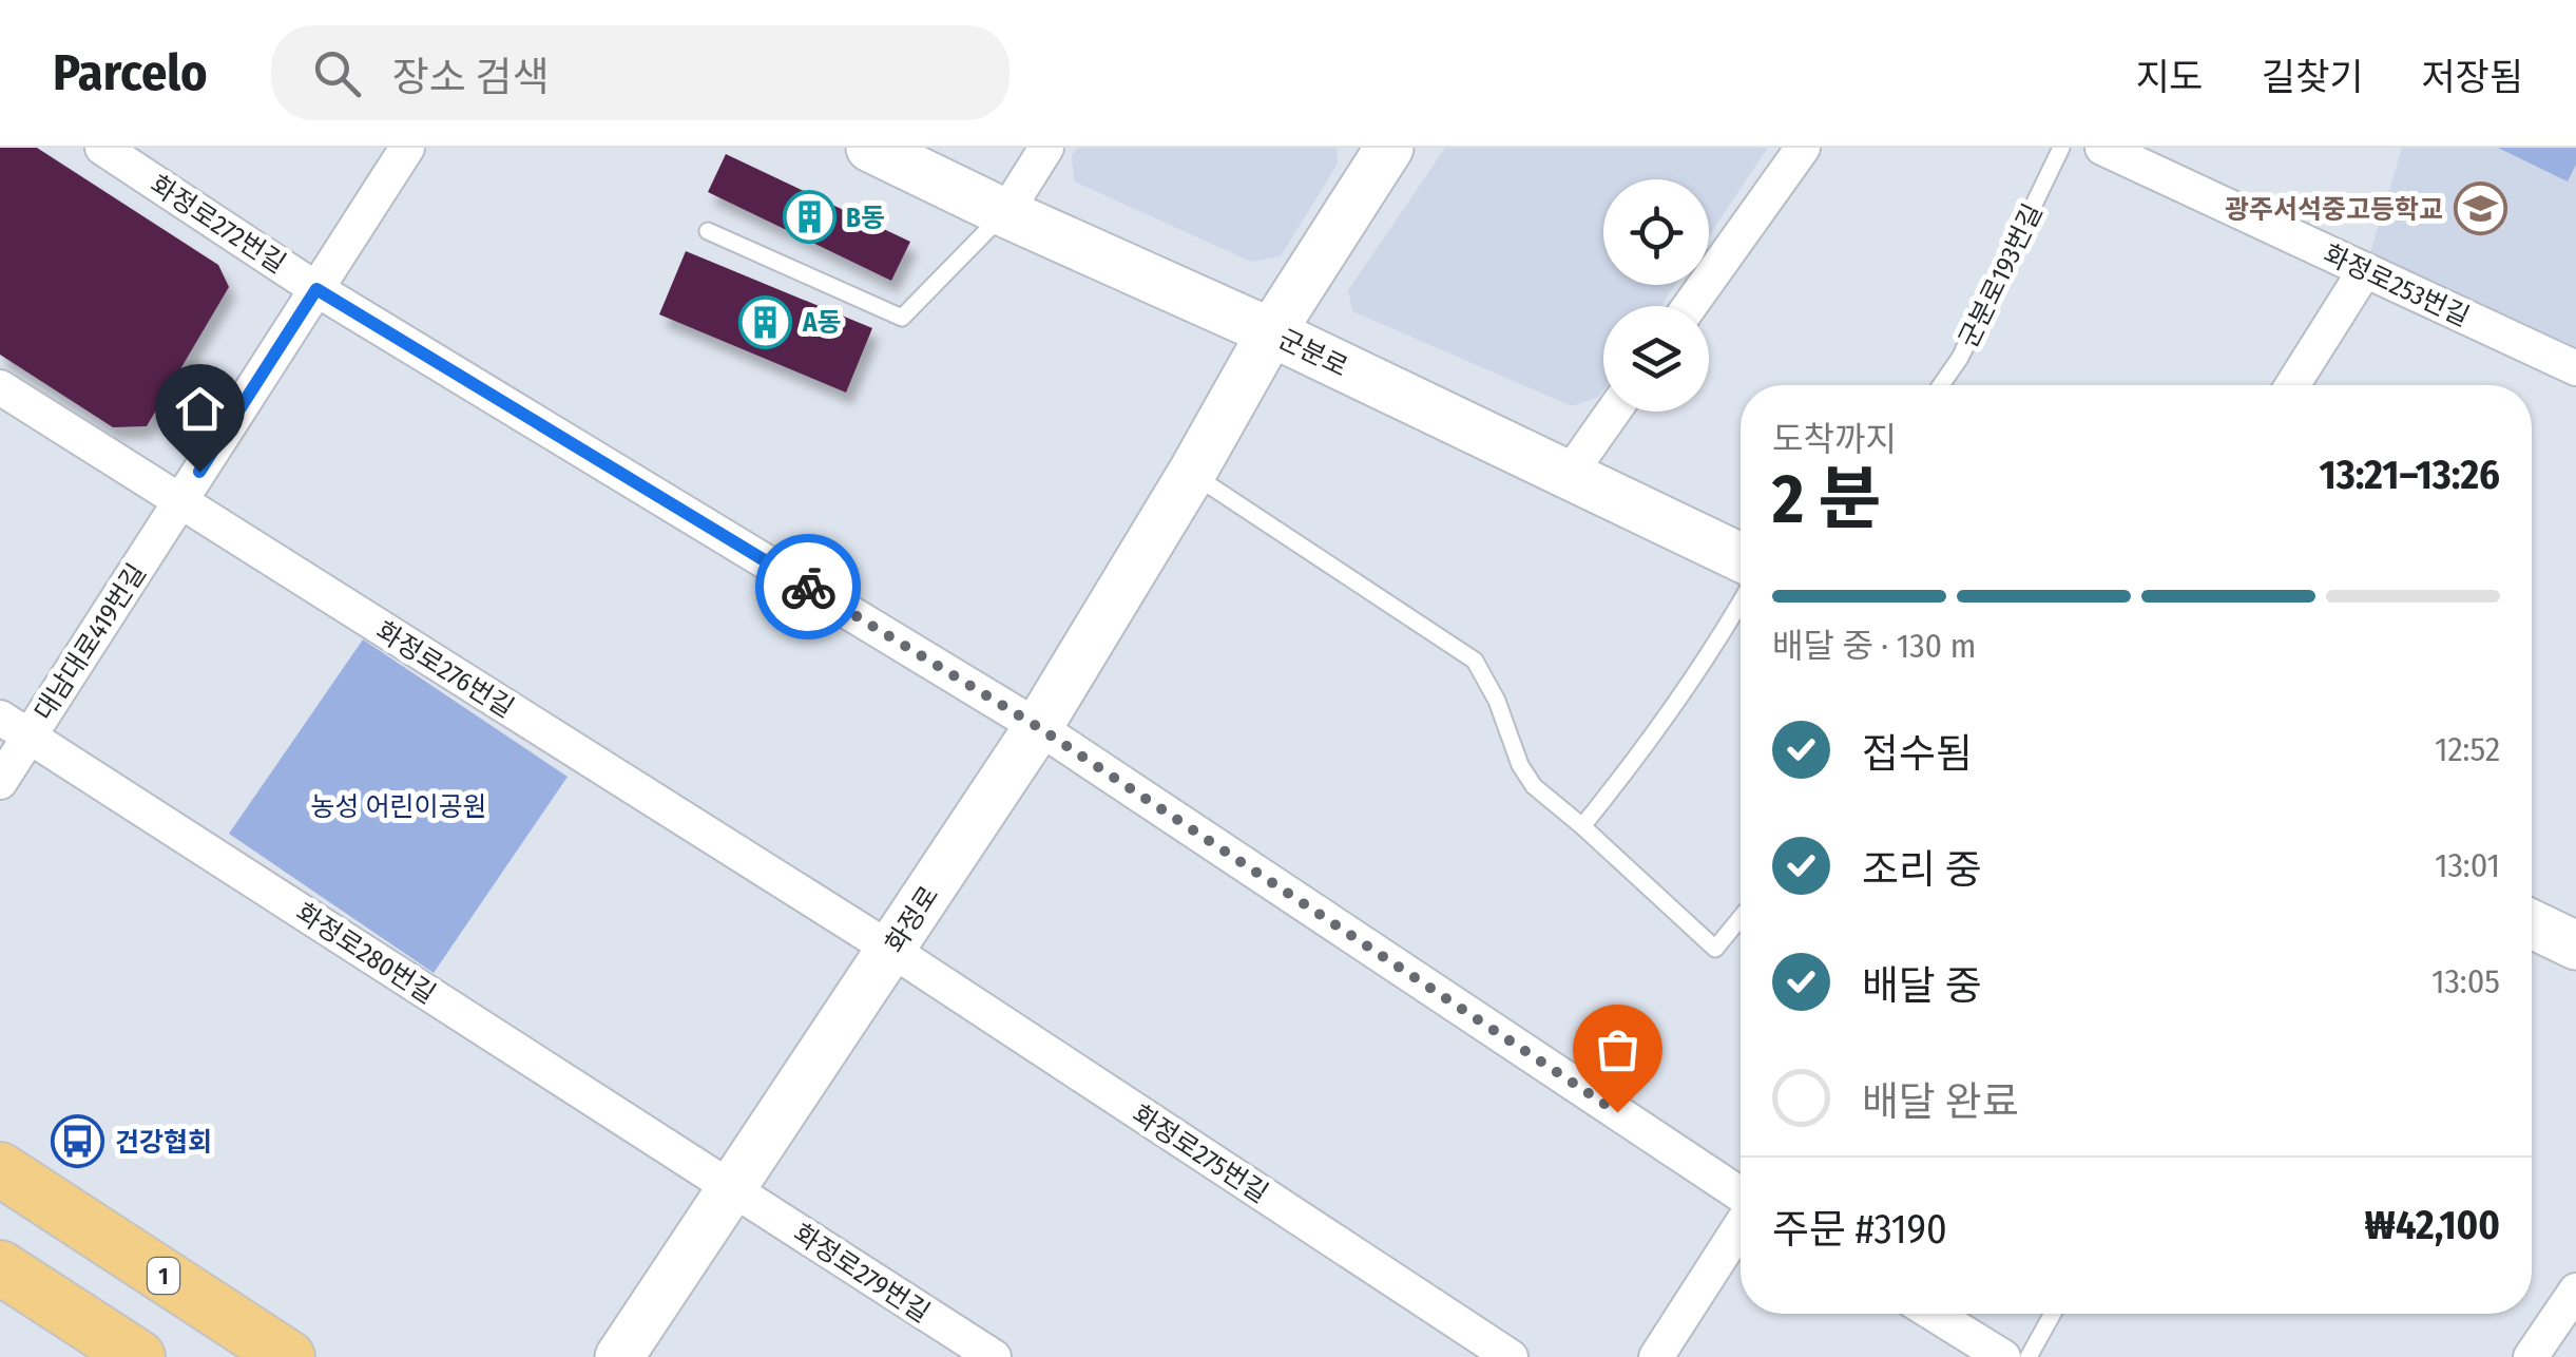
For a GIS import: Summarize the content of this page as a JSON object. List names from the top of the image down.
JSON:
{
  "streets": {
    "main road": ["1"],
    "street": [
      "화정로272번길",
      "화정로253번길",
      "군분로",
      "대남대로419번길",
      "화정로276번길",
      "화정로",
      "화정로280번길",
      "화정로275번길",
      "화정로279번길"
    ],
    "lane": ["군분로193번길"]
  },
  "crossings": [
    ["화정로272번길", "대남대로419번길"],
    ["화정로272번길", "화정로"],
    ["군분로", "화정로"],
    ["대남대로419번길", "화정로276번길"],
    ["대남대로419번길", "화정로280번길"],
    ["화정로276번길", "화정로"],
    ["화정로276번길", "화정로275번길"],
    ["화정로", "화정로280번길"],
    ["화정로", "화정로275번길"],
    ["화정로", "화정로279번길"],
    ["화정로280번길", "화정로279번길"]
  ],
  "parks": ["농성 어린이공원"],
  "places": {
    "school or university": ["광주서석중고등학교"],
    "building": ["B동", "A동"],
    "bus stop": ["건강협회"]
  },
  "page": {
    "header": "Parcelo",
    "search": "장소 검색",
    "nav": ["지도", "길찾기", "저장됨"],
    "heading": ["2 분", "도착까지", "13:21–13:26"],
    "panel": ["주문 #3190", "₩42,100"],
    "bar": "배달 중 · 130 m",
    "list": [
      ["접수됨", "12:52"],
      ["조리 중", "13:01"],
      ["배달 중", "13:05"],
      "배달 완료"
    ]
  }
}
